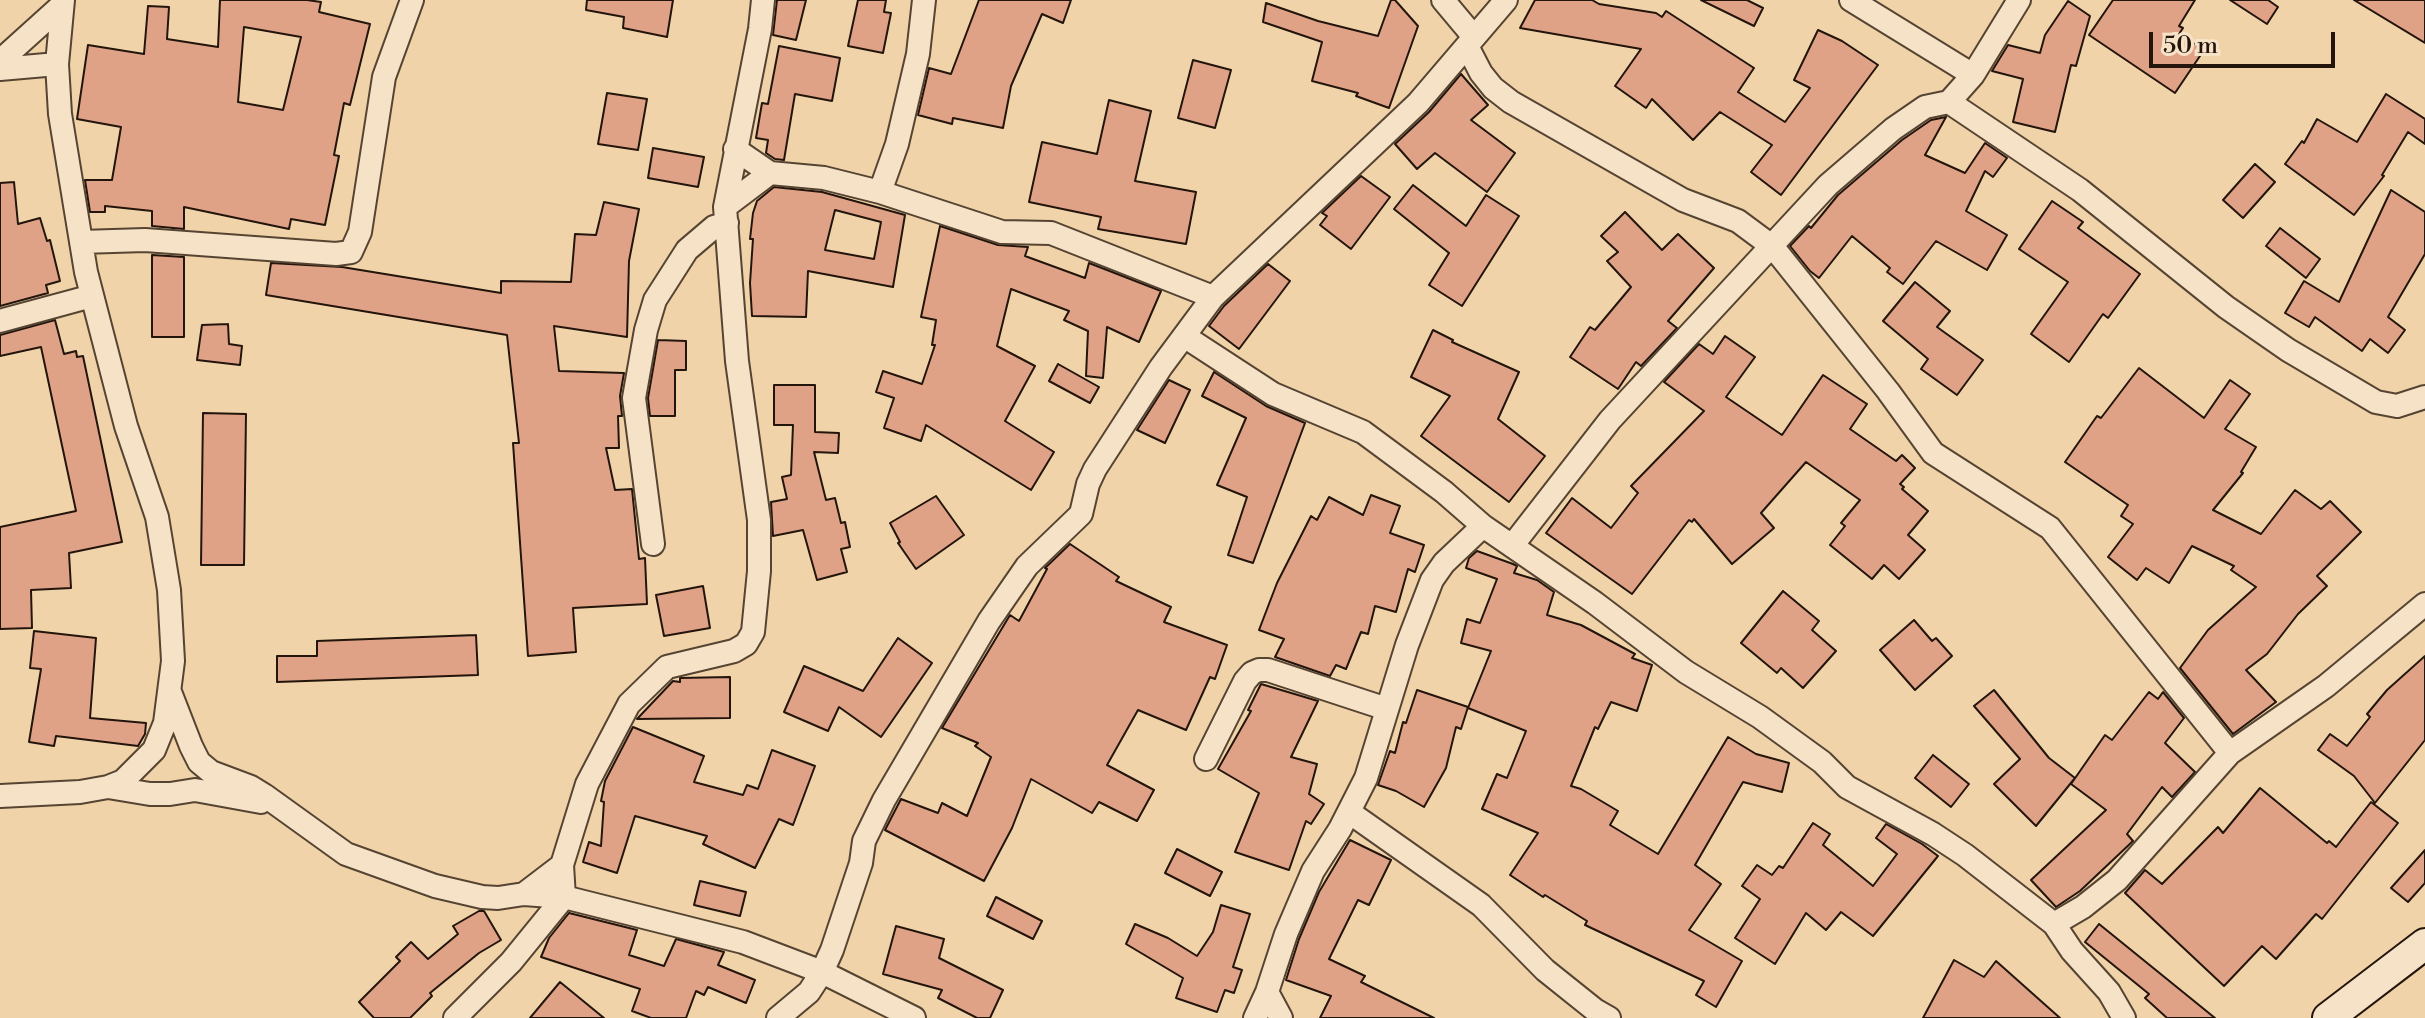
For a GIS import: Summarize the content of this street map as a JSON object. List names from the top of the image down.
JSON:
{
  "scale_bar": "50 m"
}
